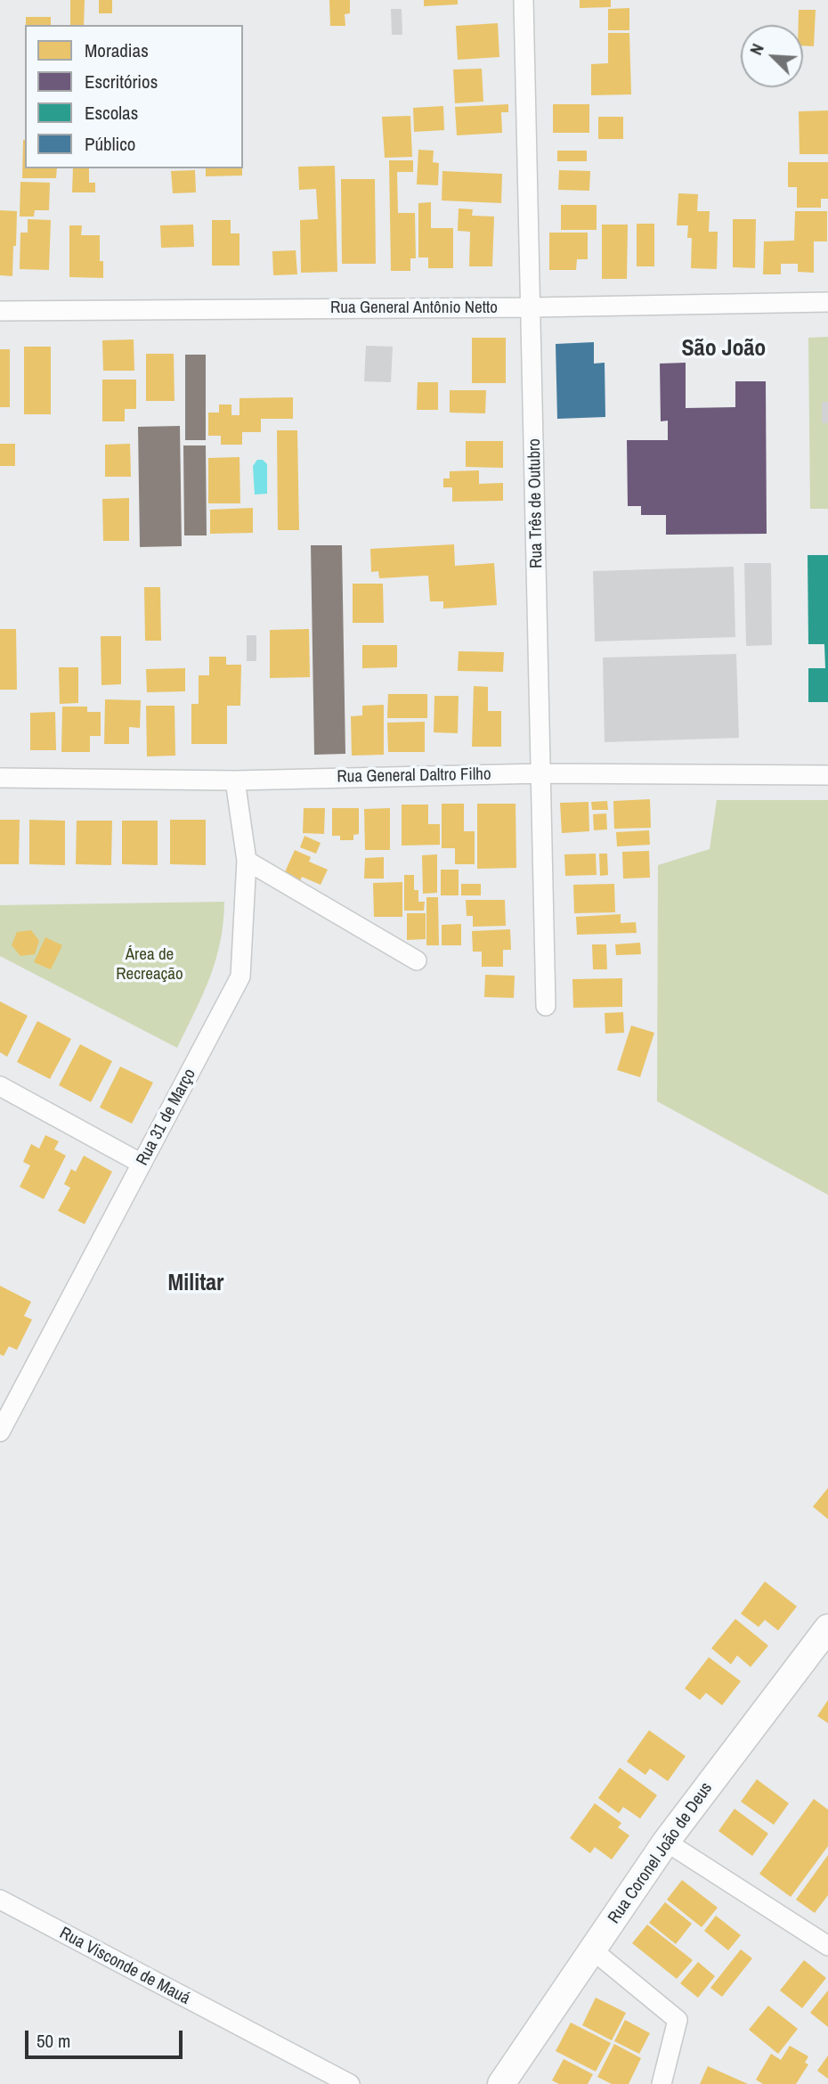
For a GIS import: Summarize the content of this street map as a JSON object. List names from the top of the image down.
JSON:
{
  "streets": {
    "street": [
      "Rua General Antônio Netto",
      "Rua Três de Outubro",
      "Rua General Daltro Filho",
      "Rua 31 de Março",
      "Rua Coronel João de Deus",
      "Rua Visconde de Mauá"
    ]
  },
  "crossings": [
    ["Rua General Antônio Netto", "Rua Três de Outubro"],
    ["Rua Três de Outubro", "Rua General Daltro Filho"],
    ["Rua General Daltro Filho", "Rua 31 de Março"]
  ],
  "districts": ["São João", "Militar"],
  "parks": ["Área de Recreação"],
  "legend": [
    "Moradias",
    "Escritórios",
    "Escolas",
    "Público"
  ],
  "scale_bar": "50 m",
  "north": "top left"
}
